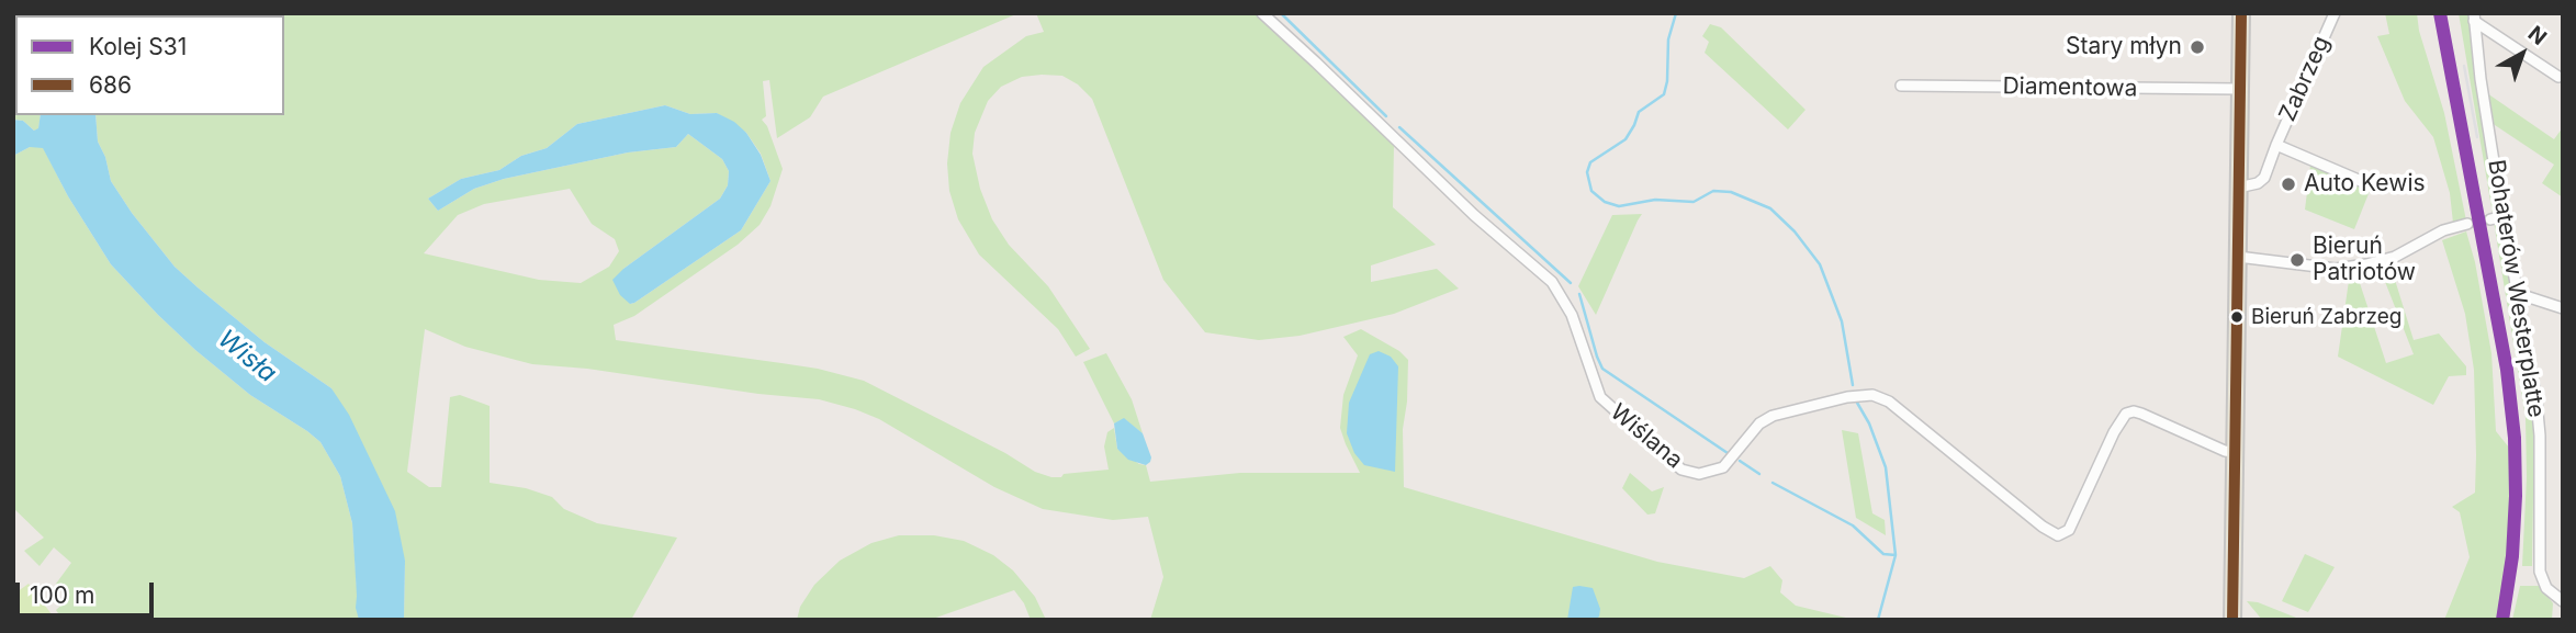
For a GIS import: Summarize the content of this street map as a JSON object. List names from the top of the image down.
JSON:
{
  "streets": {
    "street": [
      "Zabrzeg",
      "Diamentowa",
      "Bohaterów Westerplatte",
      "Wiślana"
    ]
  },
  "water": ["Wisła"],
  "places": [
    "Stary młyn",
    "Auto Kewis",
    "Bieruń Patriotów",
    "Bieruń Zabrzeg"
  ],
  "lines": ["rail line S31", "transit line 686"],
  "legend": ["Kolej S31", "686"],
  "scale_bar": "100 m",
  "north": "top right"
}
